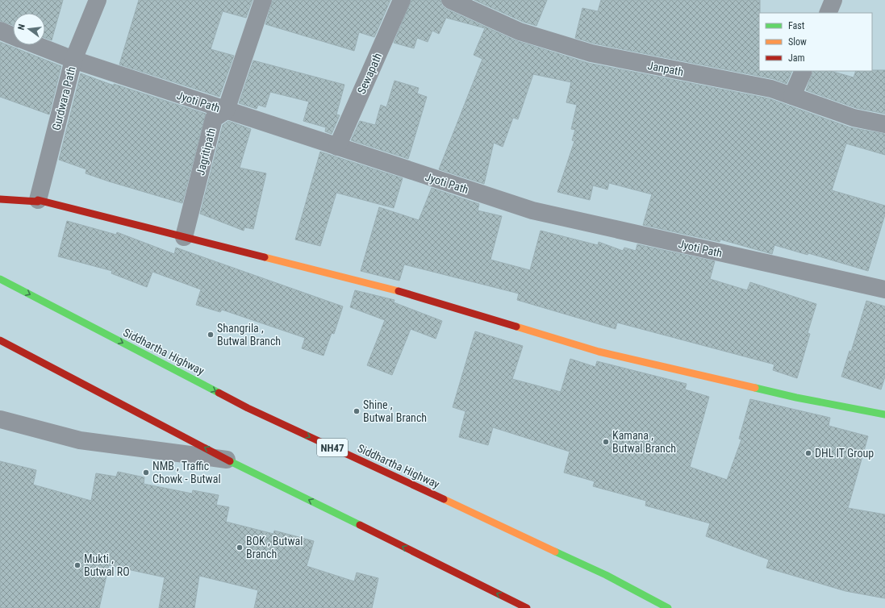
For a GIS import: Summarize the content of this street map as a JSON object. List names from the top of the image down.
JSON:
{
  "streets": {
    "main road": ["Siddhartha Highway", "NH47"],
    "street": [
      "Janpath",
      "Sewapath",
      "Gurdwara Path",
      "Jyoti Path",
      "Jagritipath"
    ]
  },
  "crossings": [
    ["Sewapath", "Jyoti Path"],
    ["Gurdwara Path", "Jyoti Path"],
    ["Jyoti Path", "Jagritipath"]
  ],
  "places": [
    "Shangrila , Butwal Branch",
    "Shine , Butwal Branch",
    "Kamana , Butwal Branch",
    "DHL IT Group",
    "NMB , Traffic Chowk - Butwal",
    "BOK , Butwal Branch",
    "Mukti , Butwal RO"
  ],
  "legend": ["Fast", "Slow", "Jam"],
  "north": "left"
}
